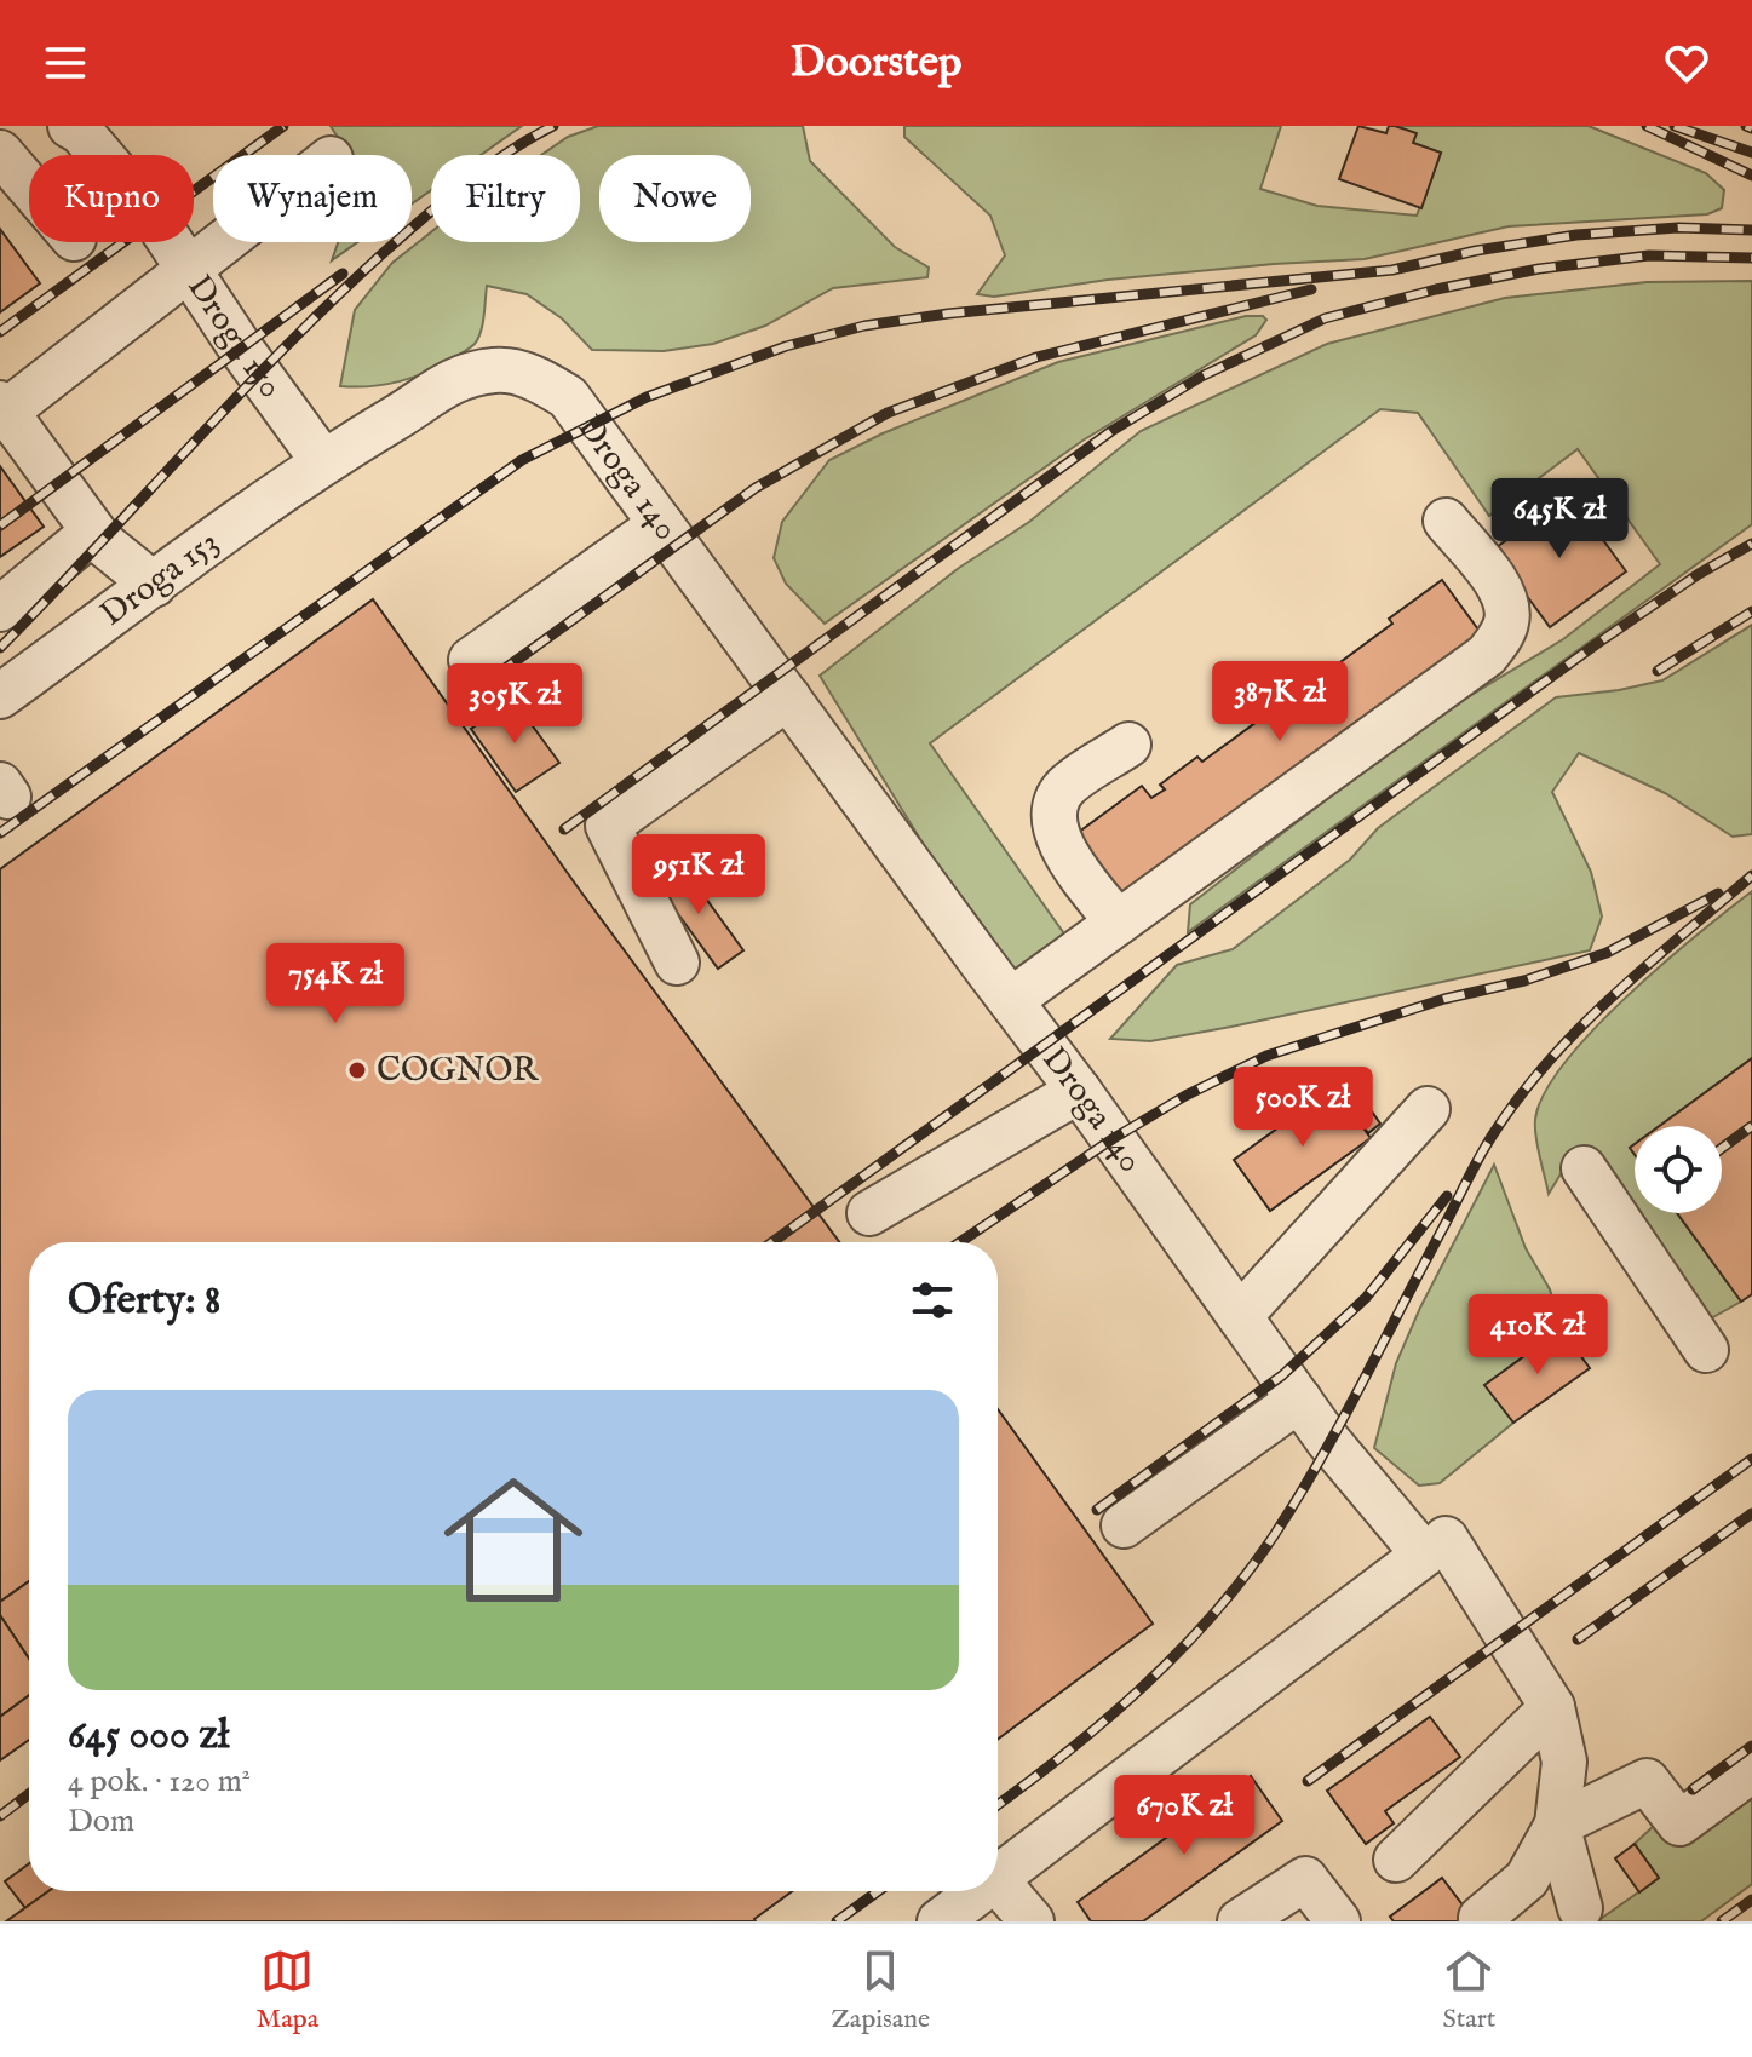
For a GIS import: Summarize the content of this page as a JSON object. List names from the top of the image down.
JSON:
{
  "streets": {
    "lane": ["Droga 150", "Droga 140", "Droga 153"]
  },
  "crossings": [
    ["Droga 150", "Droga 140"],
    ["Droga 150", "Droga 153"],
    ["Droga 140", "Droga 153"]
  ],
  "places": ["COGNOR"],
  "page": {
    "header": "Doorstep",
    "chip": [
      "Kupno",
      "Wynajem",
      "Filtry",
      "Nowe"
    ],
    "price": [
      "645K zł",
      "387K zł",
      "305K zł",
      "951K zł",
      "754K zł",
      "500K zł",
      "410K zł",
      "670K zł"
    ],
    "heading": "Oferty: 8",
    "list": [
      {
        "name": "645 000 zł",
        "note": "4 pok. · 120 m² · Dom"
      }
    ],
    "tabs": ["Mapa", "Zapisane", "Start"]
  }
}
